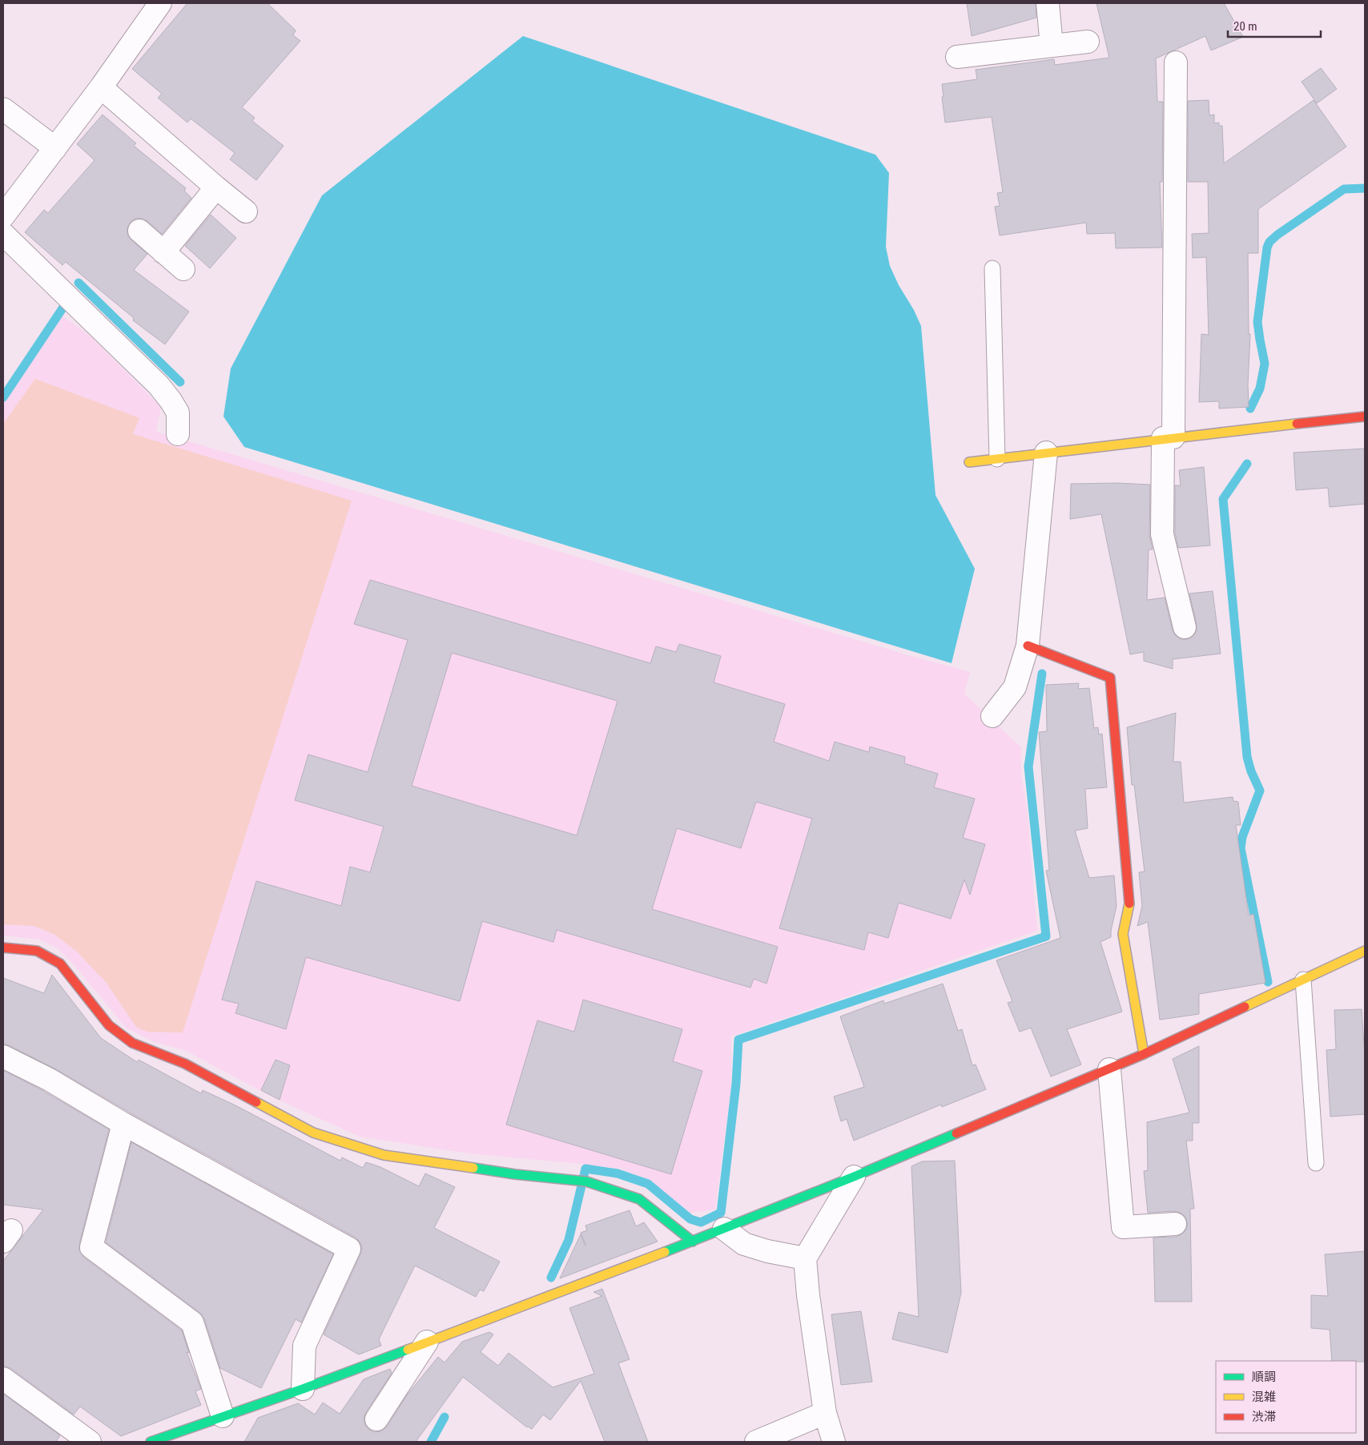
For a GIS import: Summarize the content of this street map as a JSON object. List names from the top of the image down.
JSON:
{
  "legend": ["順調", "混雑", "渋滞"],
  "scale_bar": "20 m"
}
